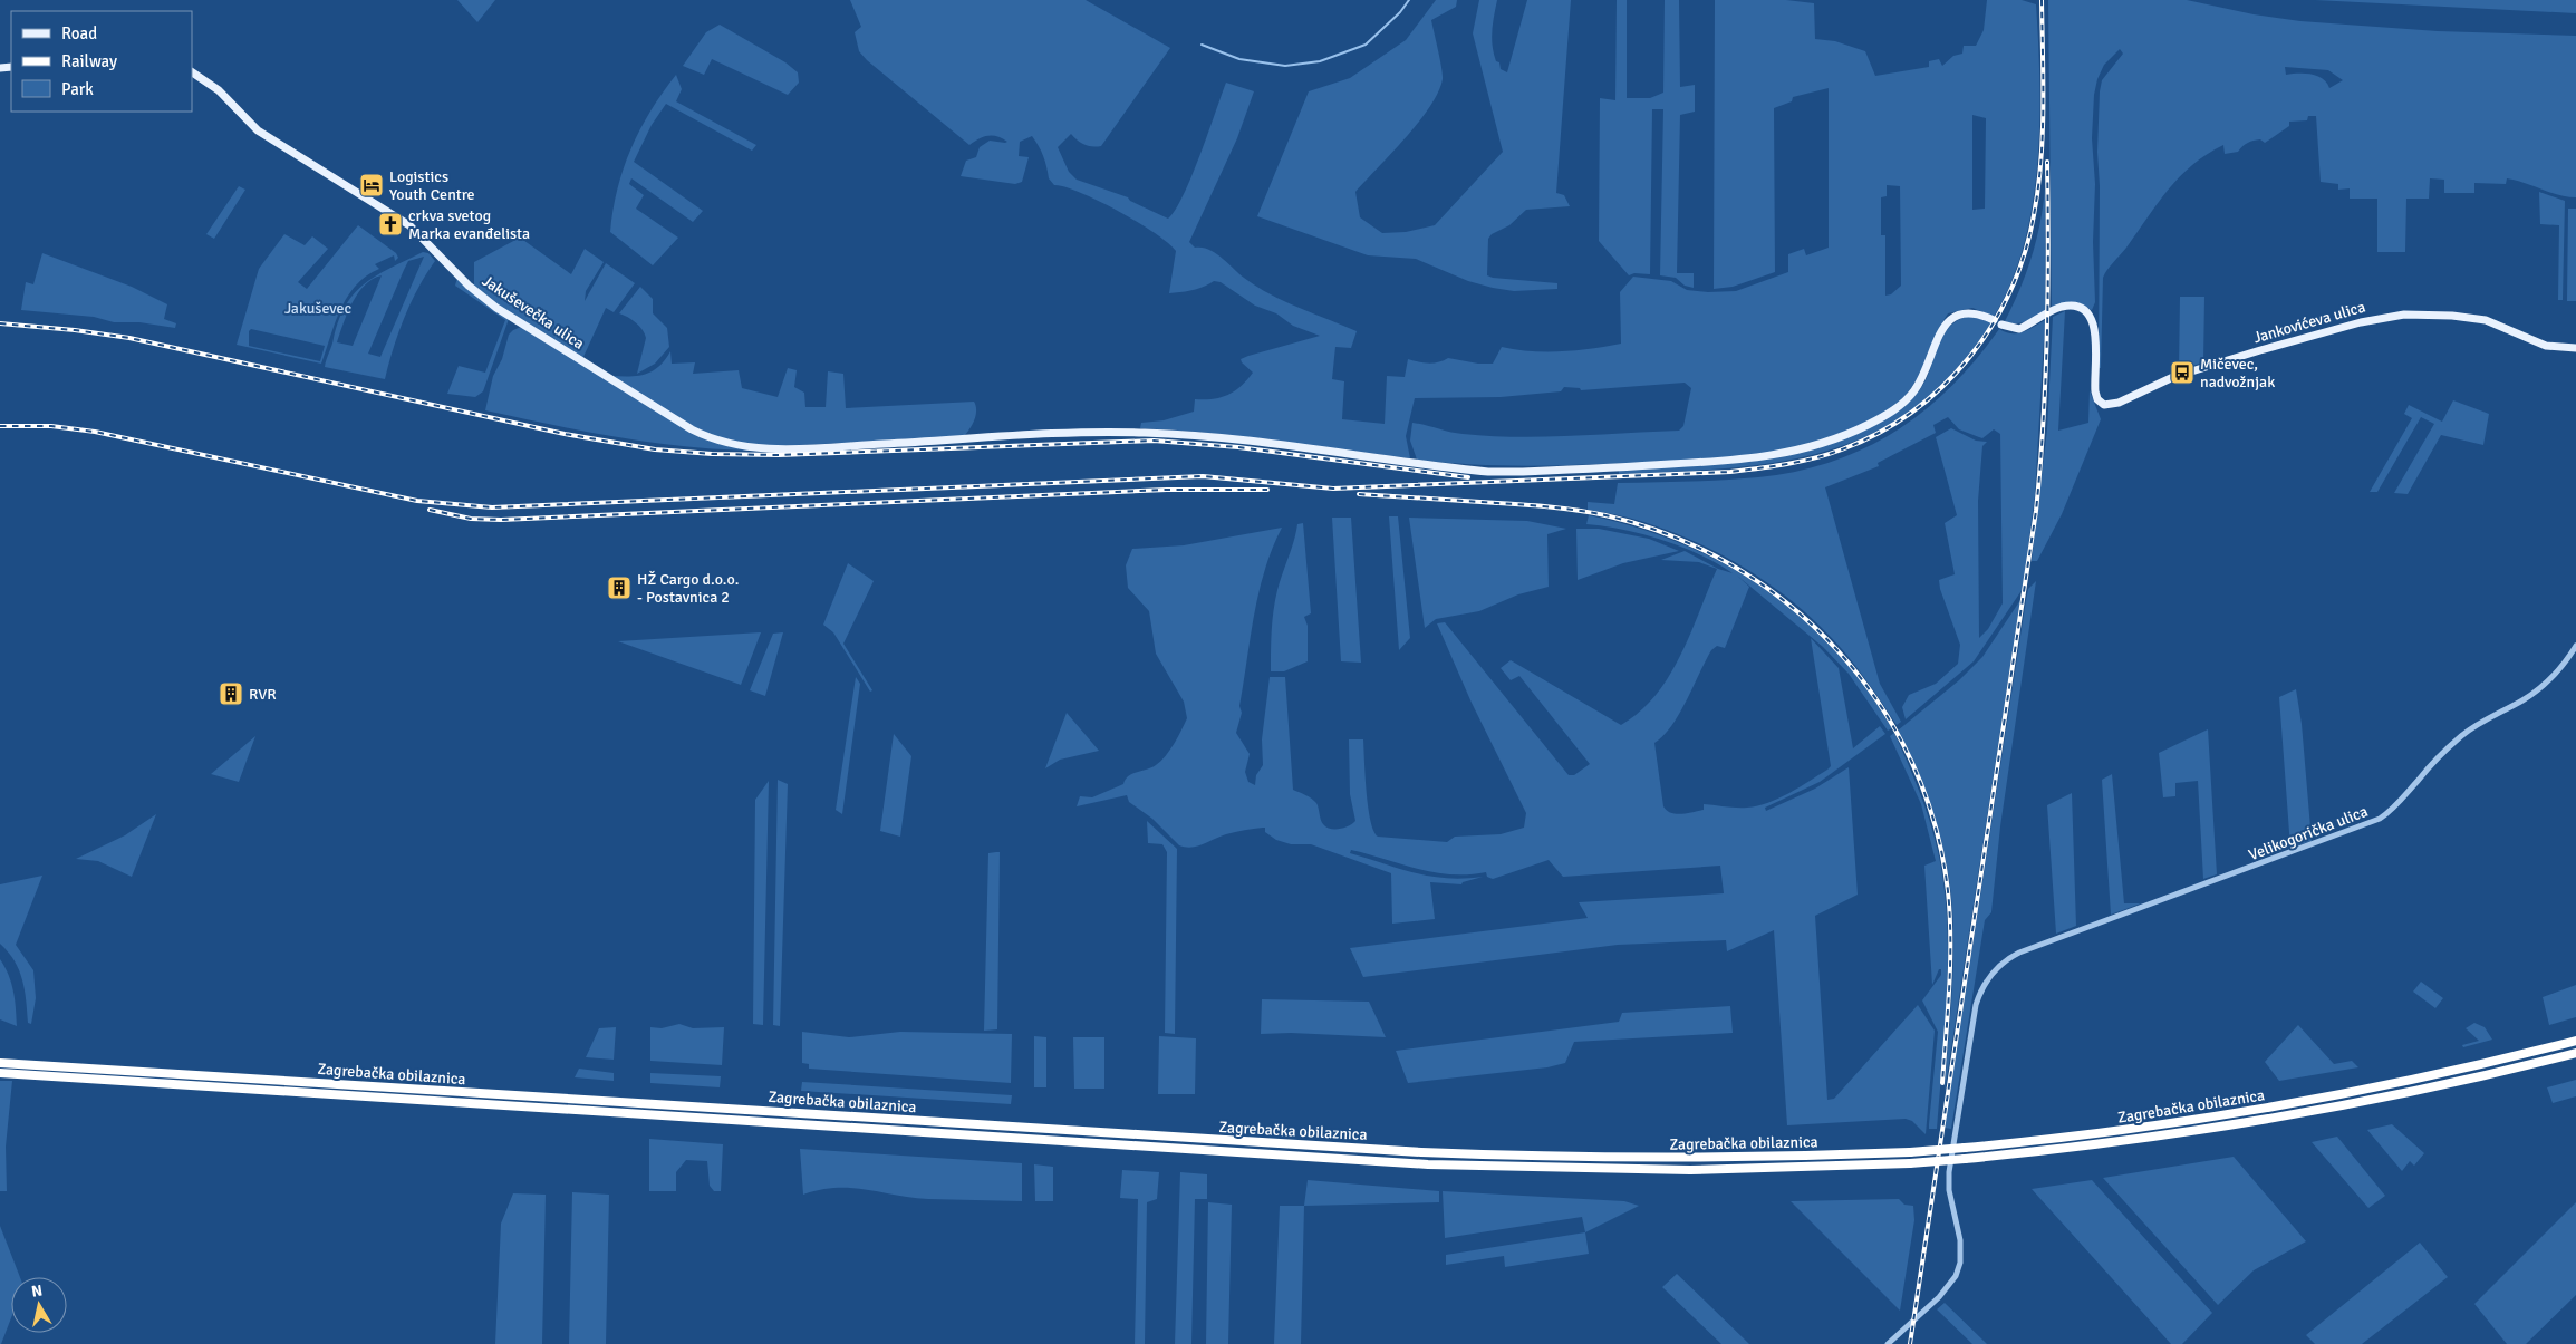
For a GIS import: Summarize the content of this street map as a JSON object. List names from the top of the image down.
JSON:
{
  "streets": {
    "highway": ["Zagrebačka obilaznica"],
    "main road": ["Jakuševečka ulica", "Jankovićeva ulica"],
    "street": ["Velikogorička ulica"]
  },
  "parks": ["Jakuševec"],
  "places": {
    "hotel": ["Logistics Youth Centre"],
    "church": ["crkva svetog Marka evanđelista"],
    "bus stop": ["Mičevec, nadvožnjak"],
    "building": ["HŽ Cargo d.o.o. - Postavnica 2", "RVR"]
  },
  "legend": ["Road", "Railway", "Park"],
  "north": "top"
}
